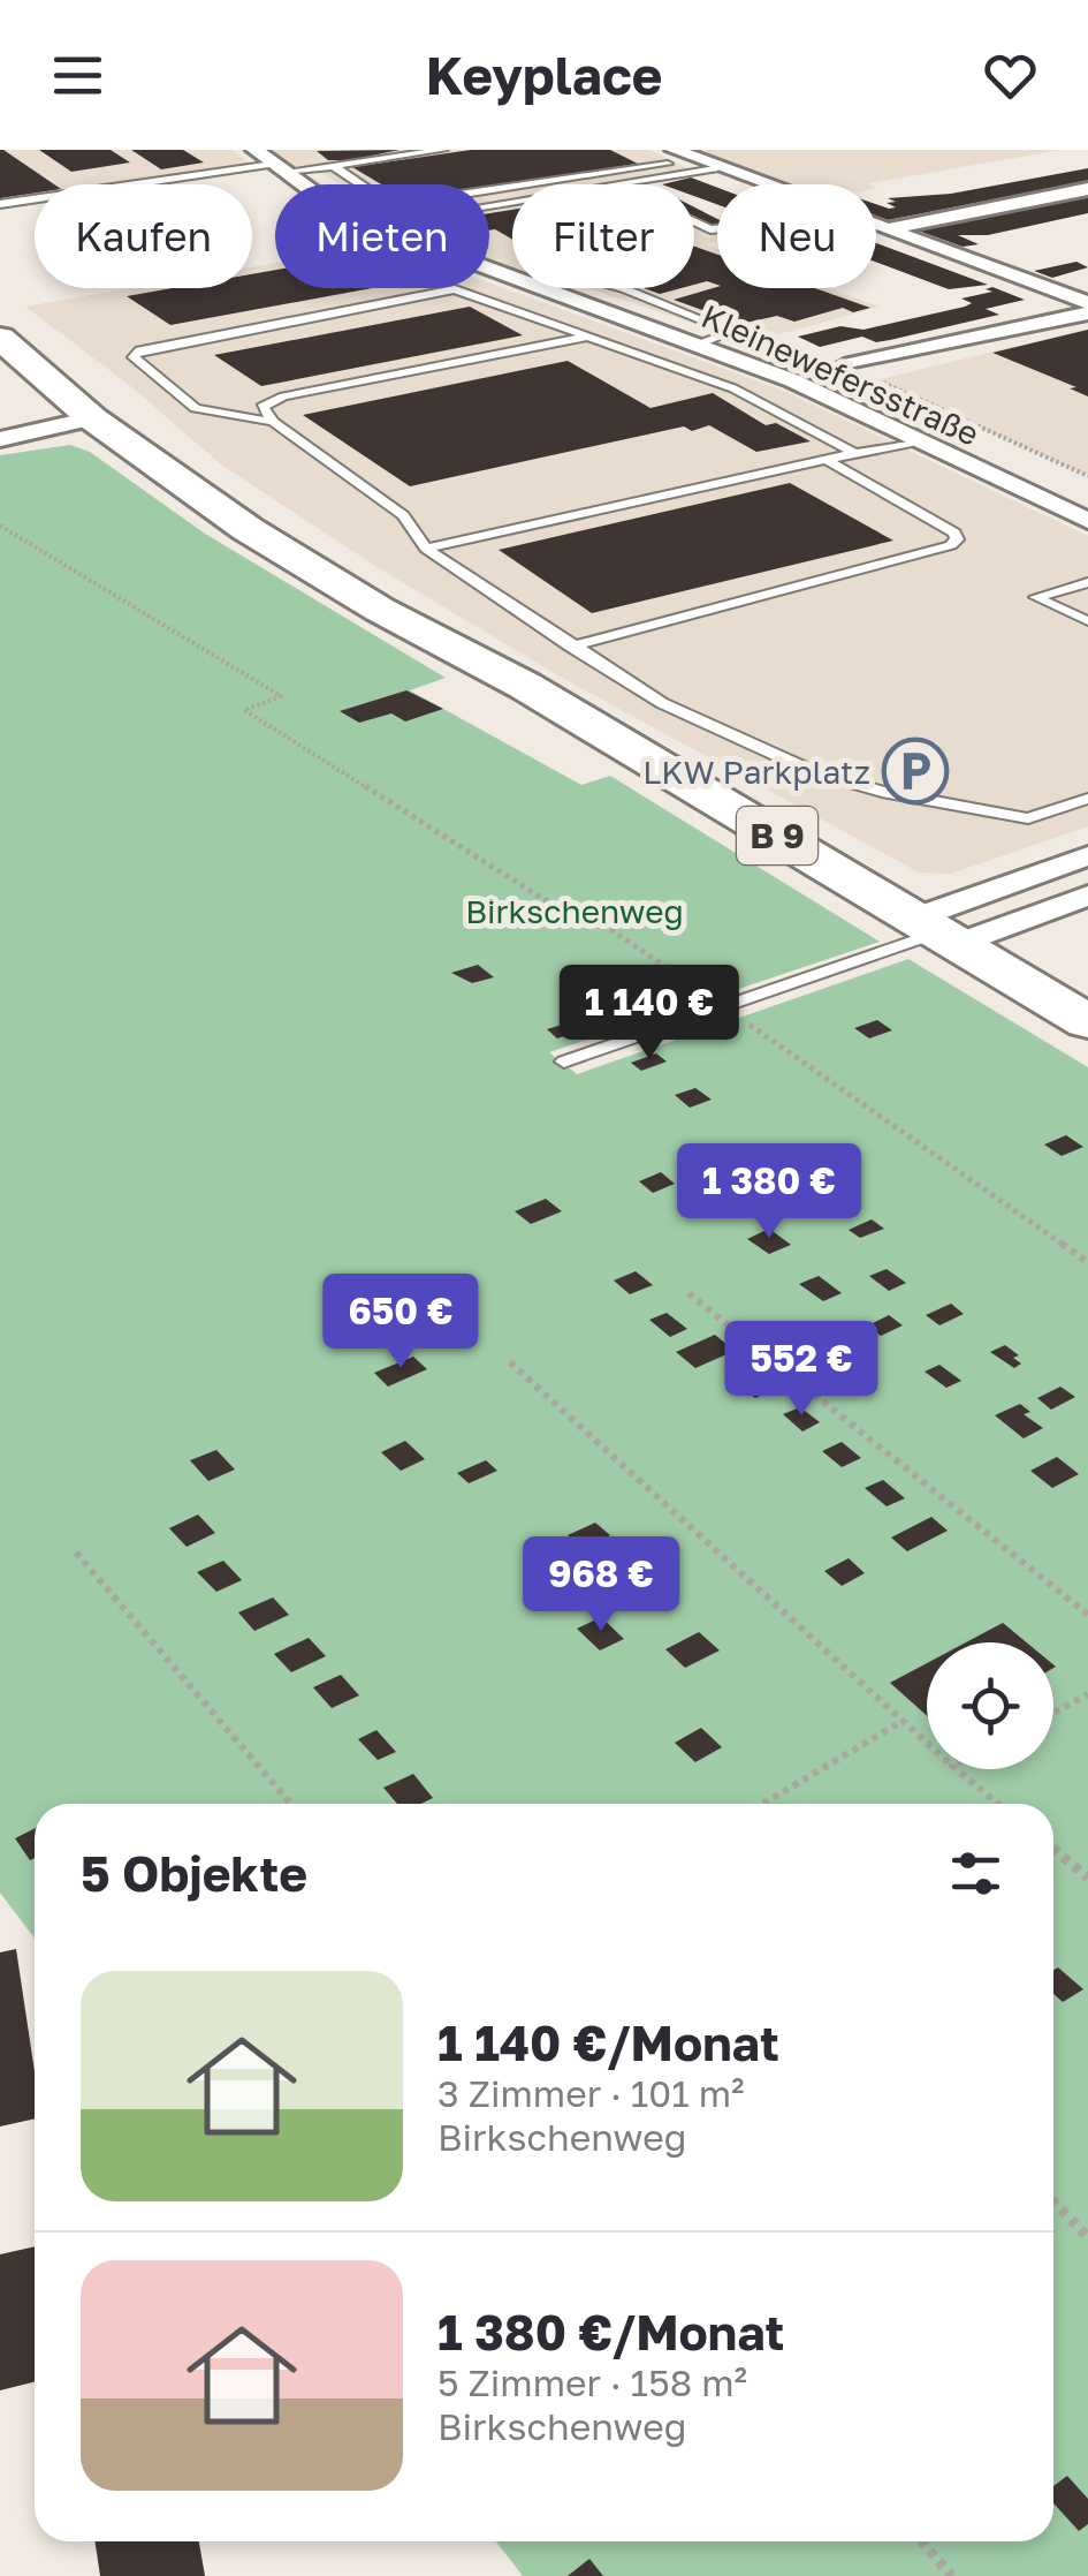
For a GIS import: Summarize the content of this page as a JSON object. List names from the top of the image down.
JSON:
{
  "streets": {
    "main road": ["B 9"],
    "street": ["Kleinewefersstraße"]
  },
  "parks": ["Birkschenweg"],
  "places": {
    "parking": ["LKW Parkplatz"]
  },
  "page": {
    "header": "Keyplace",
    "chip": [
      "Kaufen",
      "Mieten",
      "Filter",
      "Neu"
    ],
    "price": [
      "1 140 €",
      "1 380 €",
      "650 €",
      "552 €",
      "968 €"
    ],
    "heading": "5 Objekte",
    "list": [
      {
        "name": "1 140 €/Monat",
        "note": "3 Zimmer · 101 m² · Birkschenweg"
      },
      {
        "name": "1 380 €/Monat",
        "note": "5 Zimmer · 158 m² · Birkschenweg"
      }
    ]
  }
}
